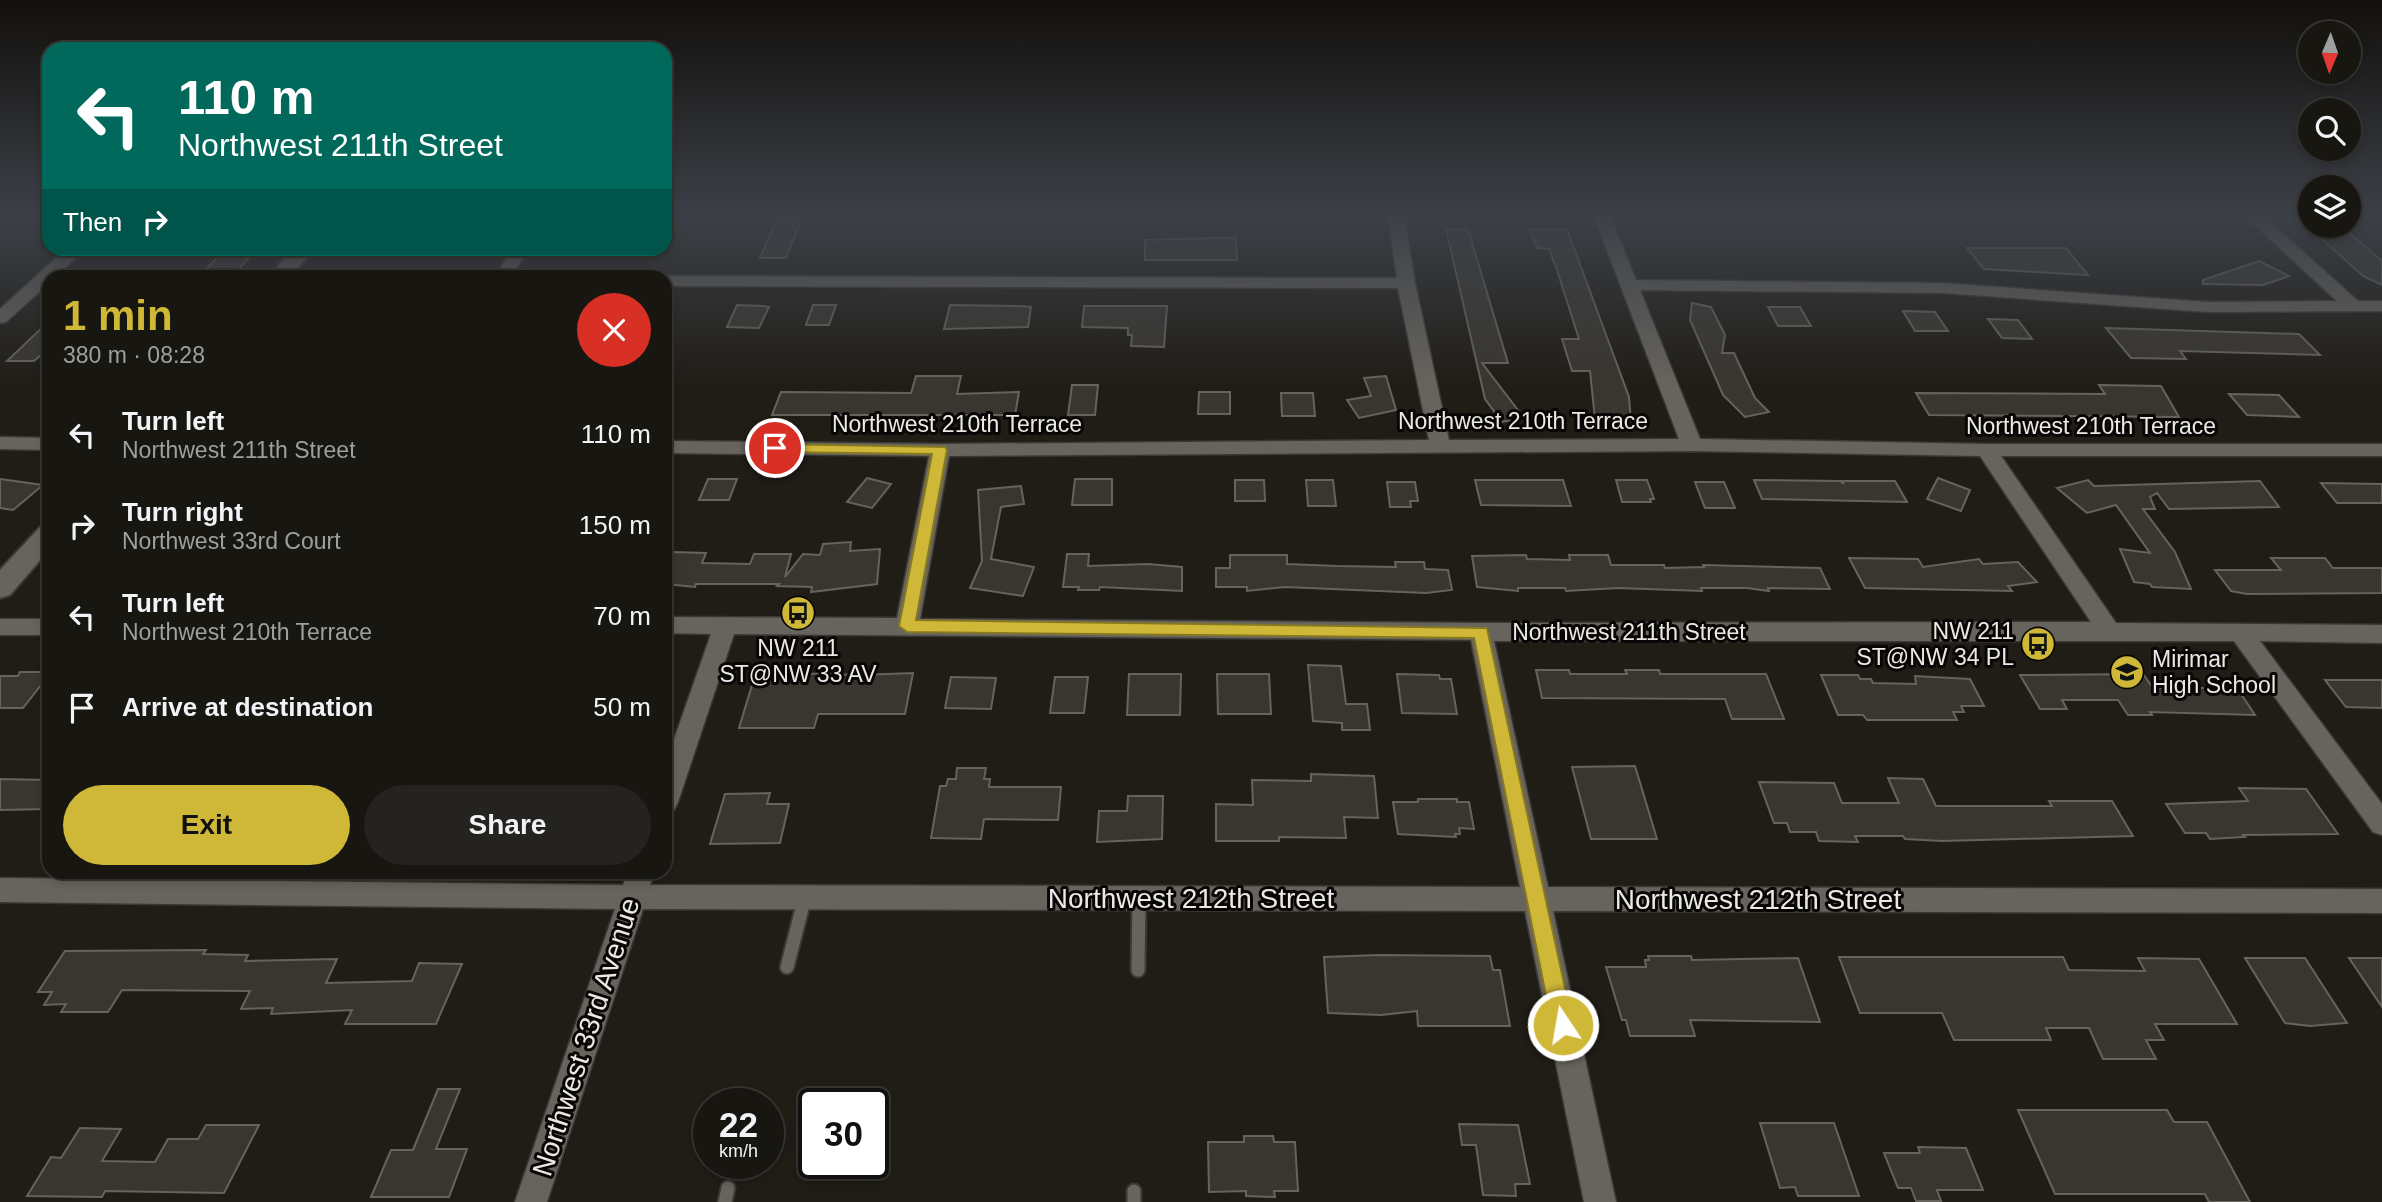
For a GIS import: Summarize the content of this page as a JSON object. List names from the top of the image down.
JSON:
{
  "streets": {
    "street": [
      "Northwest 210th Terrace",
      "Northwest 211th Street",
      "Northwest 212th Street",
      "Northwest 33rd Avenue"
    ]
  },
  "crossings": [
    ["Northwest 212th Street", "Northwest 33rd Avenue"]
  ],
  "places": {
    "bus stop": ["NW 211 ST@NW 33 AV", "NW 211 ST@NW 34 PL"],
    "school or university": ["Mirimar High School"]
  },
  "north": "bottom",
  "page": {
    "turn": ["110 m", "Northwest 211th Street"],
    "then": "Then",
    "heading": ["1 min", "380 m · 08:28"],
    "list": [
      {
        "name": "Turn left",
        "note": "Northwest 211th Street",
        "value": "110 m"
      },
      {
        "name": "Turn right",
        "note": "Northwest 33rd Court",
        "value": "150 m"
      },
      {
        "name": "Turn left",
        "note": "Northwest 210th Terrace",
        "value": "70 m"
      },
      {
        "name": "Arrive at destination",
        "value": "50 m"
      }
    ],
    "buttons": ["Exit", "Share"],
    "speed": "22 km/h",
    "limit": "30"
  }
}
